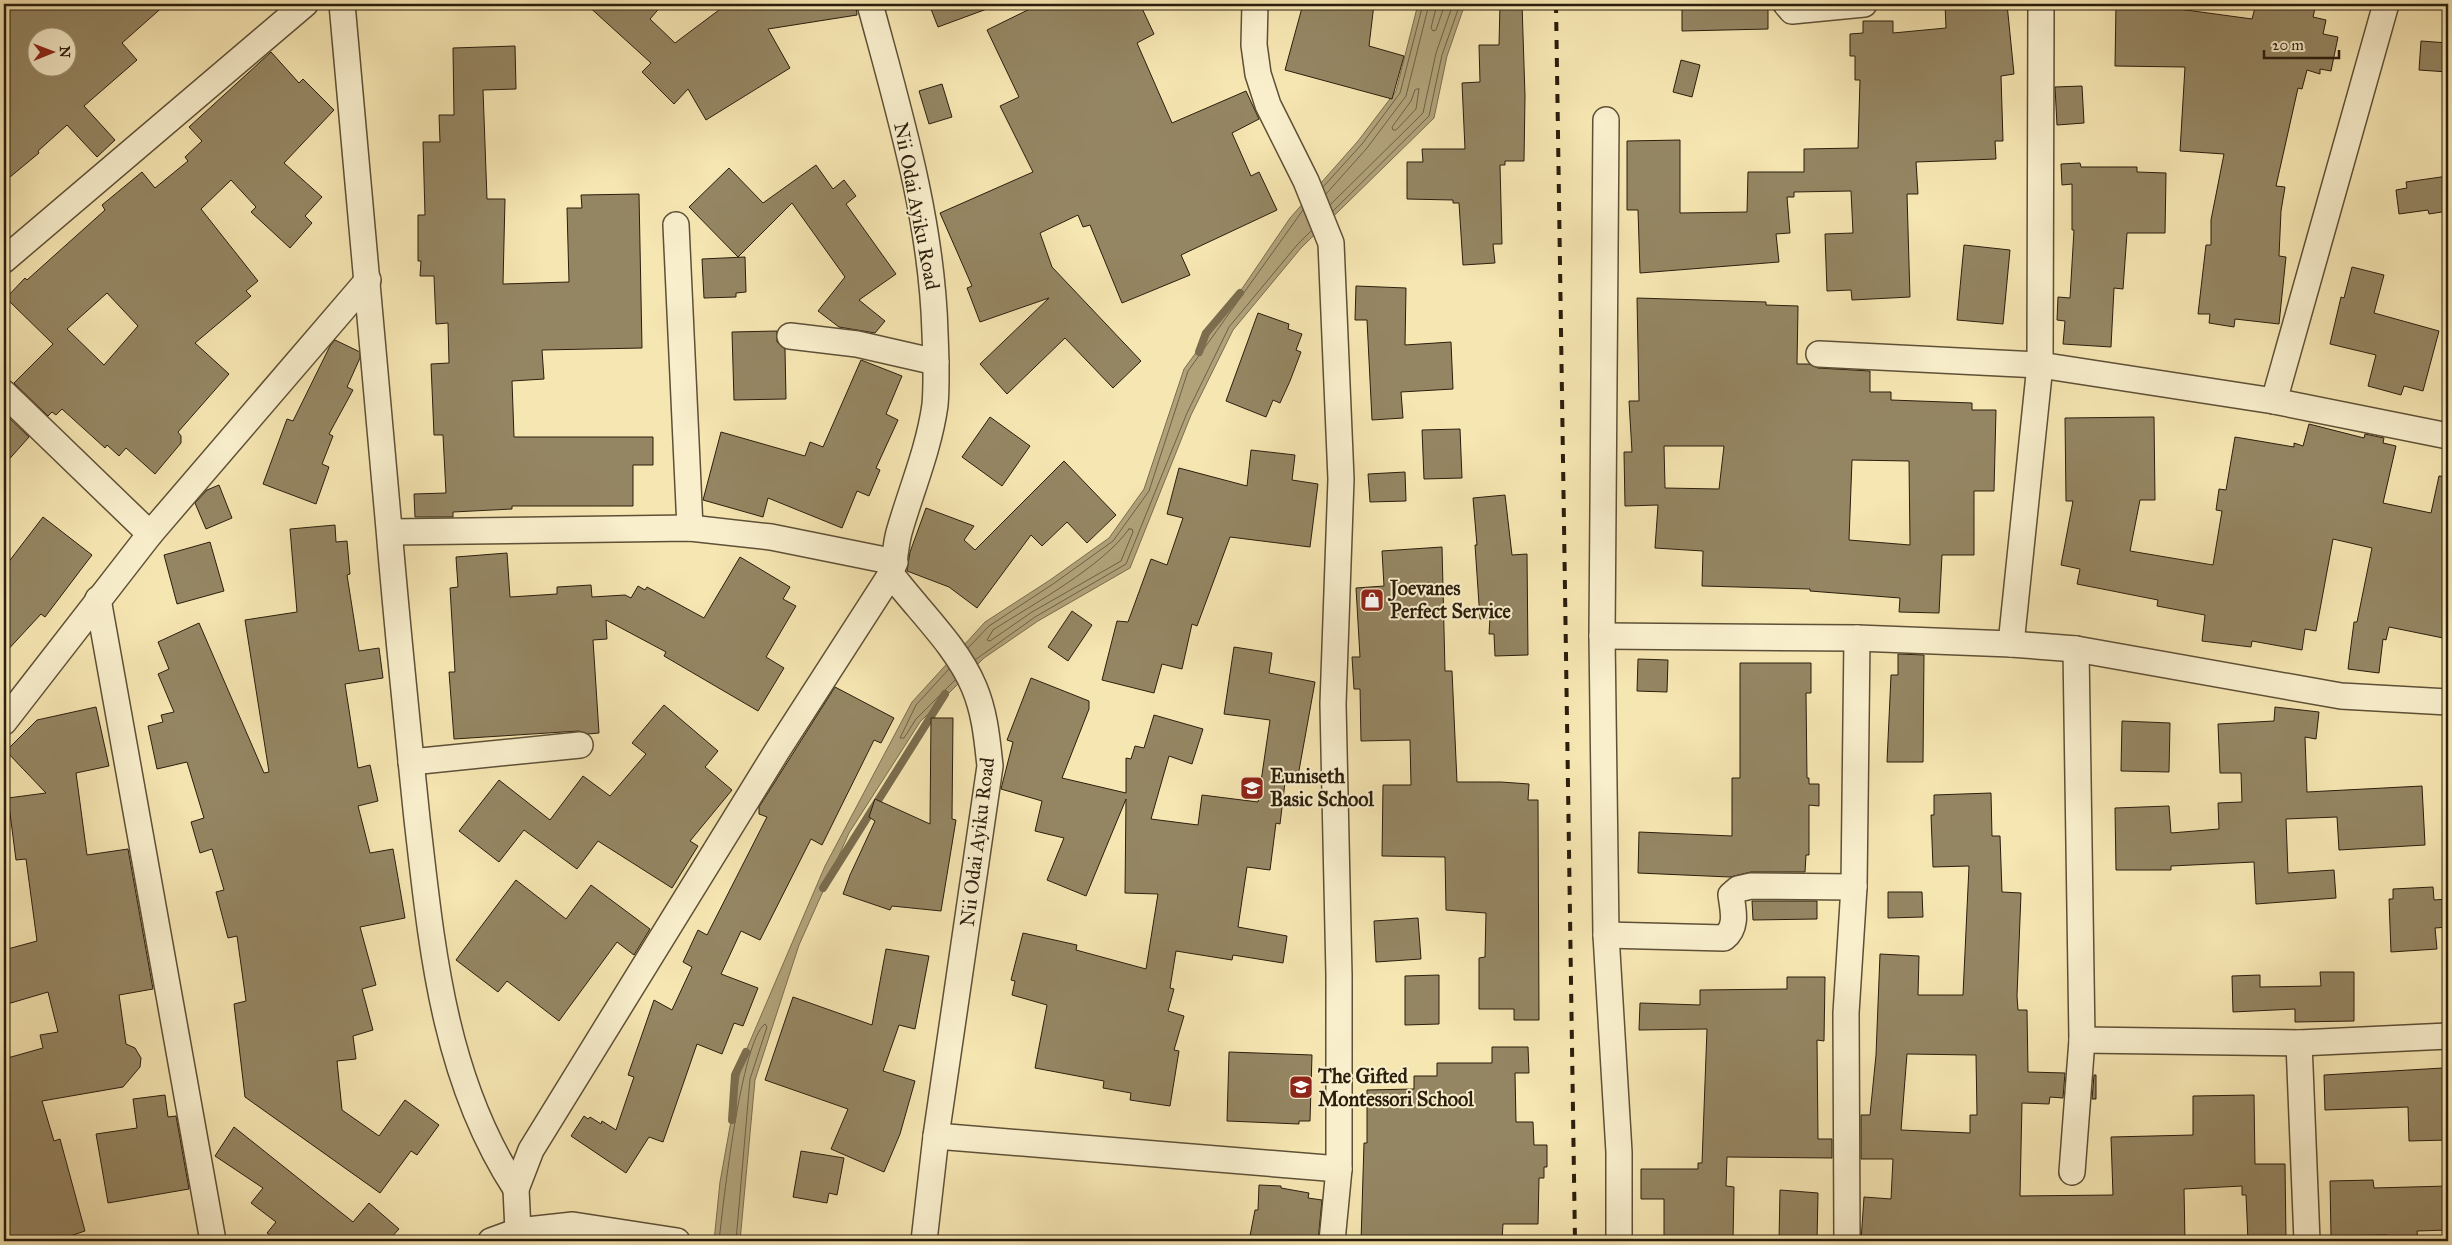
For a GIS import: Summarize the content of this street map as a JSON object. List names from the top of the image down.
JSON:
{
  "streets": {
    "street": ["Nii Odai Ayiku Road"]
  },
  "places": {
    "shop": ["Joevanes Perfect Service"],
    "school or university": ["Euniseth Basic School", "The Gifted Montessori School"]
  },
  "scale_bar": "20 m",
  "north": "right"
}
